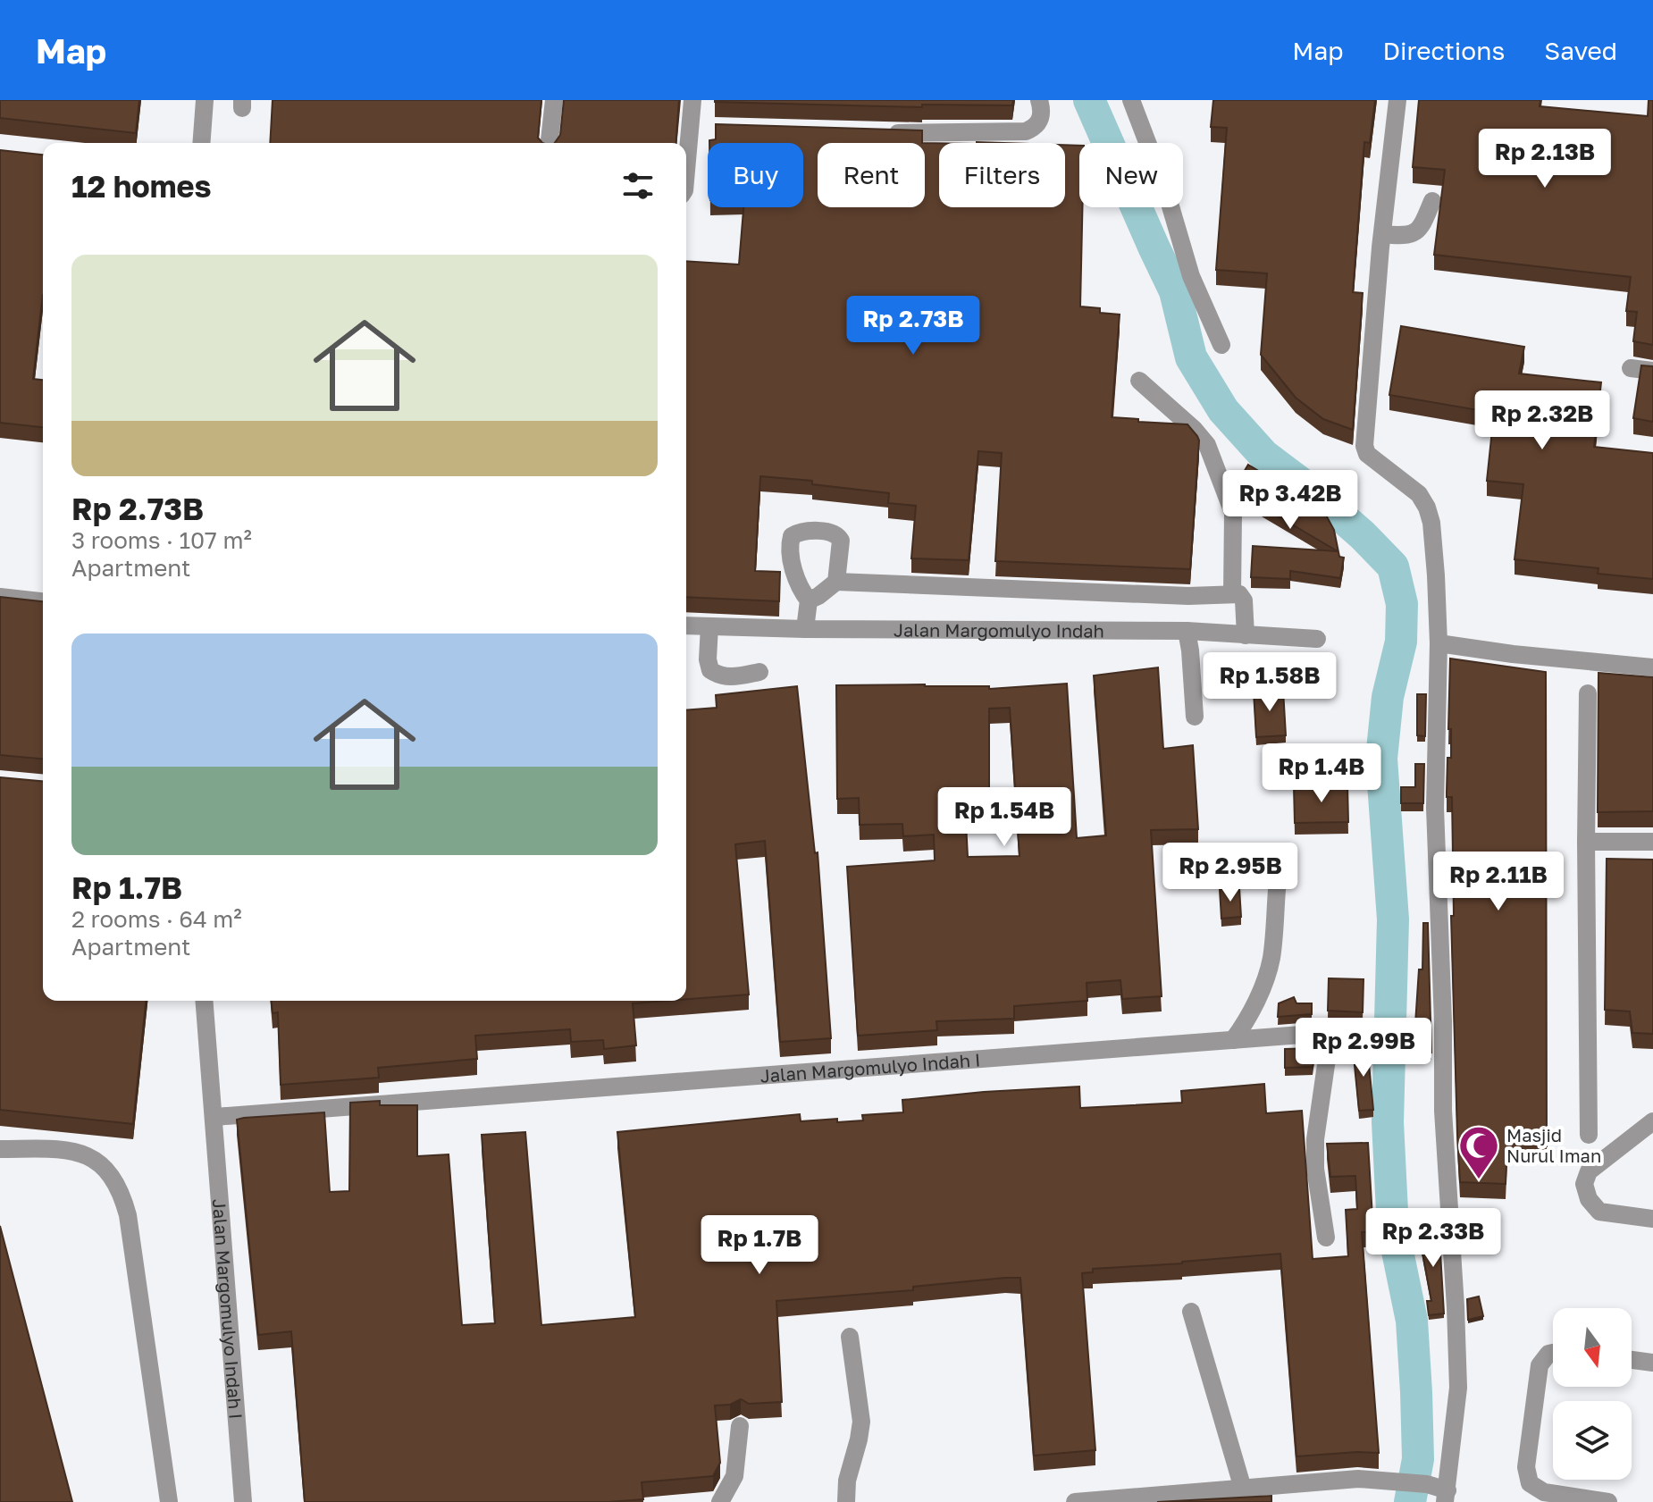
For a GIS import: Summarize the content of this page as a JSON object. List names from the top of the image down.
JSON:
{
  "streets": {
    "street": ["Jalan Margomulyo Indah", "Jalan Margomulyo Indah I"]
  },
  "places": {
    "mosque": ["Masjid Nurul Iman"]
  },
  "north": "bottom",
  "page": {
    "header": "Map",
    "nav": ["Map", "Directions", "Saved"],
    "price": [
      "Rp 2.13B",
      "Rp 2.73B",
      "Rp 2.32B",
      "Rp 3.42B",
      "Rp 1.58B",
      "Rp 1.4B",
      "Rp 1.54B",
      "Rp 2.95B",
      "Rp 2.11B",
      "Rp 2.99B",
      "Rp 2.33B",
      "Rp 1.7B"
    ],
    "chip": [
      "Buy",
      "Rent",
      "Filters",
      "New"
    ],
    "heading": "12 homes",
    "list": [
      {
        "name": "Rp 2.73B",
        "note": "3 rooms · 107 m² · Apartment"
      },
      {
        "name": "Rp 1.7B",
        "note": "2 rooms · 64 m² · Apartment"
      }
    ]
  }
}
